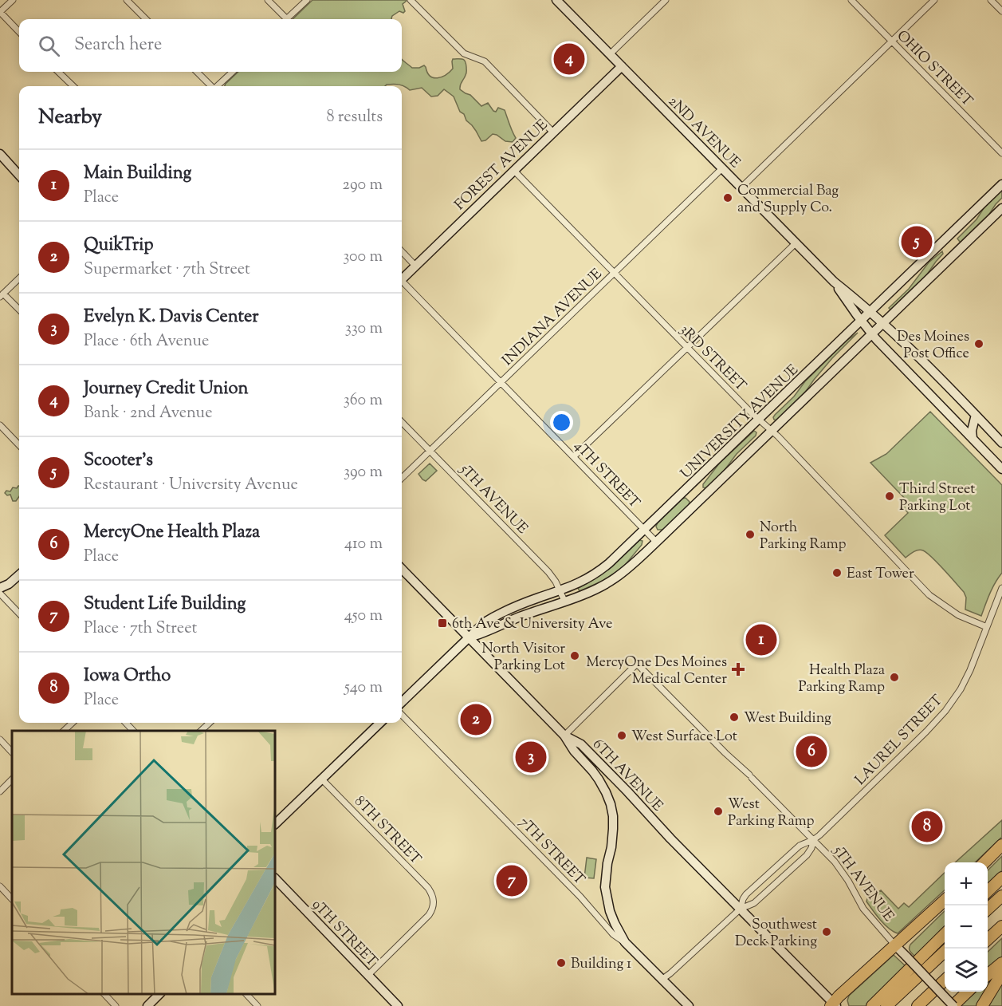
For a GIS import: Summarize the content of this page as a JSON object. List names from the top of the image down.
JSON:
{
  "streets": {
    "main road": [
      "2ND AVENUE",
      "FOREST AVENUE",
      "UNIVERSITY AVENUE",
      "5TH AVENUE",
      "6TH AVENUE",
      "7TH STREET",
      "9TH STREET"
    ],
    "street": [
      "OHIO STREET",
      "INDIANA AVENUE",
      "3RD STREET",
      "4TH STREET",
      "LAUREL STREET",
      "8TH STREET"
    ]
  },
  "crossings": [
    ["2ND AVENUE", "FOREST AVENUE"],
    ["2ND AVENUE", "INDIANA AVENUE"],
    ["2ND AVENUE", "UNIVERSITY AVENUE"],
    ["FOREST AVENUE", "3RD STREET"],
    ["INDIANA AVENUE", "3RD STREET"],
    ["INDIANA AVENUE", "4TH STREET"],
    ["INDIANA AVENUE", "5TH AVENUE"],
    ["3RD STREET", "UNIVERSITY AVENUE"],
    ["3RD STREET", "LAUREL STREET"],
    ["UNIVERSITY AVENUE", "4TH STREET"],
    ["UNIVERSITY AVENUE", "5TH AVENUE"],
    ["UNIVERSITY AVENUE", "6TH AVENUE"],
    ["5TH AVENUE", "LAUREL STREET"],
    ["5TH AVENUE", "6TH AVENUE"],
    ["LAUREL STREET", "6TH AVENUE"],
    ["LAUREL STREET", "7TH STREET"],
    ["8TH STREET", "9TH STREET"]
  ],
  "places": {
    "other": [
      "Commercial Bag and Supply Co.",
      "Des Moines Post Office",
      "Third Street Parking Lot",
      "North Parking Ramp",
      "East Tower",
      "North Visitor Parking Lot",
      "Health Plaza Parking Ramp",
      "West Building",
      "West Surface Lot",
      "West Parking Ramp",
      "Southwest Deck Parking",
      "Building 1"
    ],
    "transit": ["6th Ave & University Ave"],
    "health": ["MercyOne Des Moines Medical Center"]
  },
  "page": {
    "search": "Search here",
    "pins": [
      "4",
      "5",
      "1",
      "2",
      "6",
      "3",
      "8",
      "7"
    ],
    "heading": ["Nearby", "8 results"],
    "list": [
      {
        "mark": "1",
        "name": "Main Building",
        "note": "Place",
        "value": "290 m"
      },
      {
        "mark": "2",
        "name": "QuikTrip",
        "note": "Supermarket · 7th Street",
        "value": "300 m"
      },
      {
        "mark": "3",
        "name": "Evelyn K. Davis Center",
        "note": "Place · 6th Avenue",
        "value": "330 m"
      },
      {
        "mark": "4",
        "name": "Journey Credit Union",
        "note": "Bank · 2nd Avenue",
        "value": "360 m"
      },
      {
        "mark": "5",
        "name": "Scooter's",
        "note": "Restaurant · University Avenue",
        "value": "390 m"
      },
      {
        "mark": "6",
        "name": "MercyOne Health Plaza",
        "note": "Place",
        "value": "410 m"
      },
      {
        "mark": "7",
        "name": "Student Life Building",
        "note": "Place · 7th Street",
        "value": "450 m"
      },
      {
        "mark": "8",
        "name": "Iowa Ortho",
        "note": "Place",
        "value": "540 m"
      }
    ],
    "map_buttons": ["+", "−"]
  }
}
